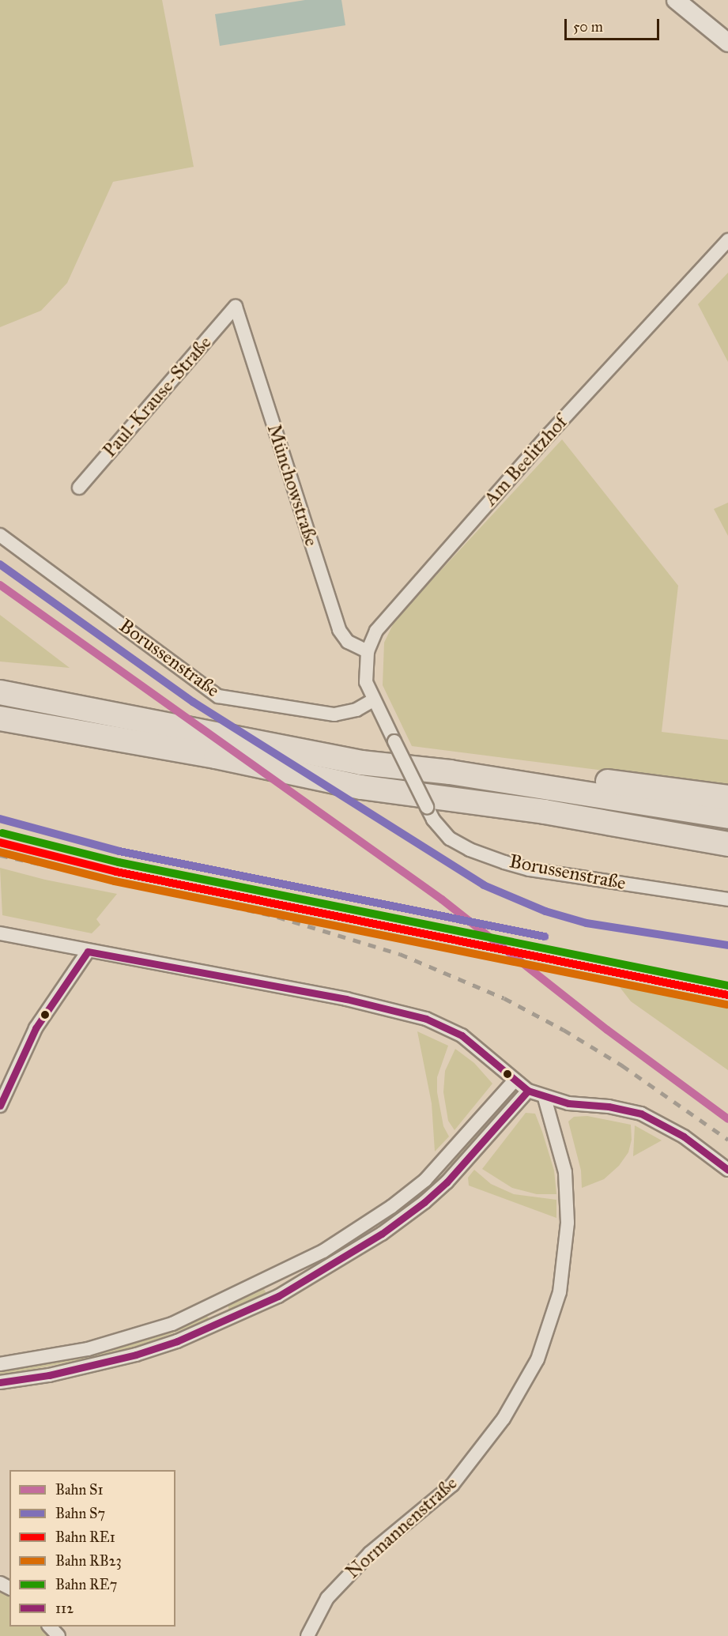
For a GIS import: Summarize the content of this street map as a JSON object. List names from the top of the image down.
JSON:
{
  "streets": {
    "street": [
      "Paul-Krause-Straße",
      "Am Beelitzhof",
      "Münchowstraße",
      "Borussenstraße",
      "Normannenstraße"
    ]
  },
  "crossings": [
    ["Paul-Krause-Straße", "Münchowstraße"],
    ["Am Beelitzhof", "Münchowstraße"],
    ["Am Beelitzhof", "Borussenstraße"]
  ],
  "lines": [
    "rail line S7",
    "rail line S1",
    "rail line RE7",
    "rail line RE1",
    "rail line RB23",
    "transit line 112"
  ],
  "legend": [
    "Bahn S1",
    "Bahn S7",
    "Bahn RE1",
    "Bahn RB23",
    "Bahn RE7",
    "112"
  ],
  "scale_bar": "50 m"
}
